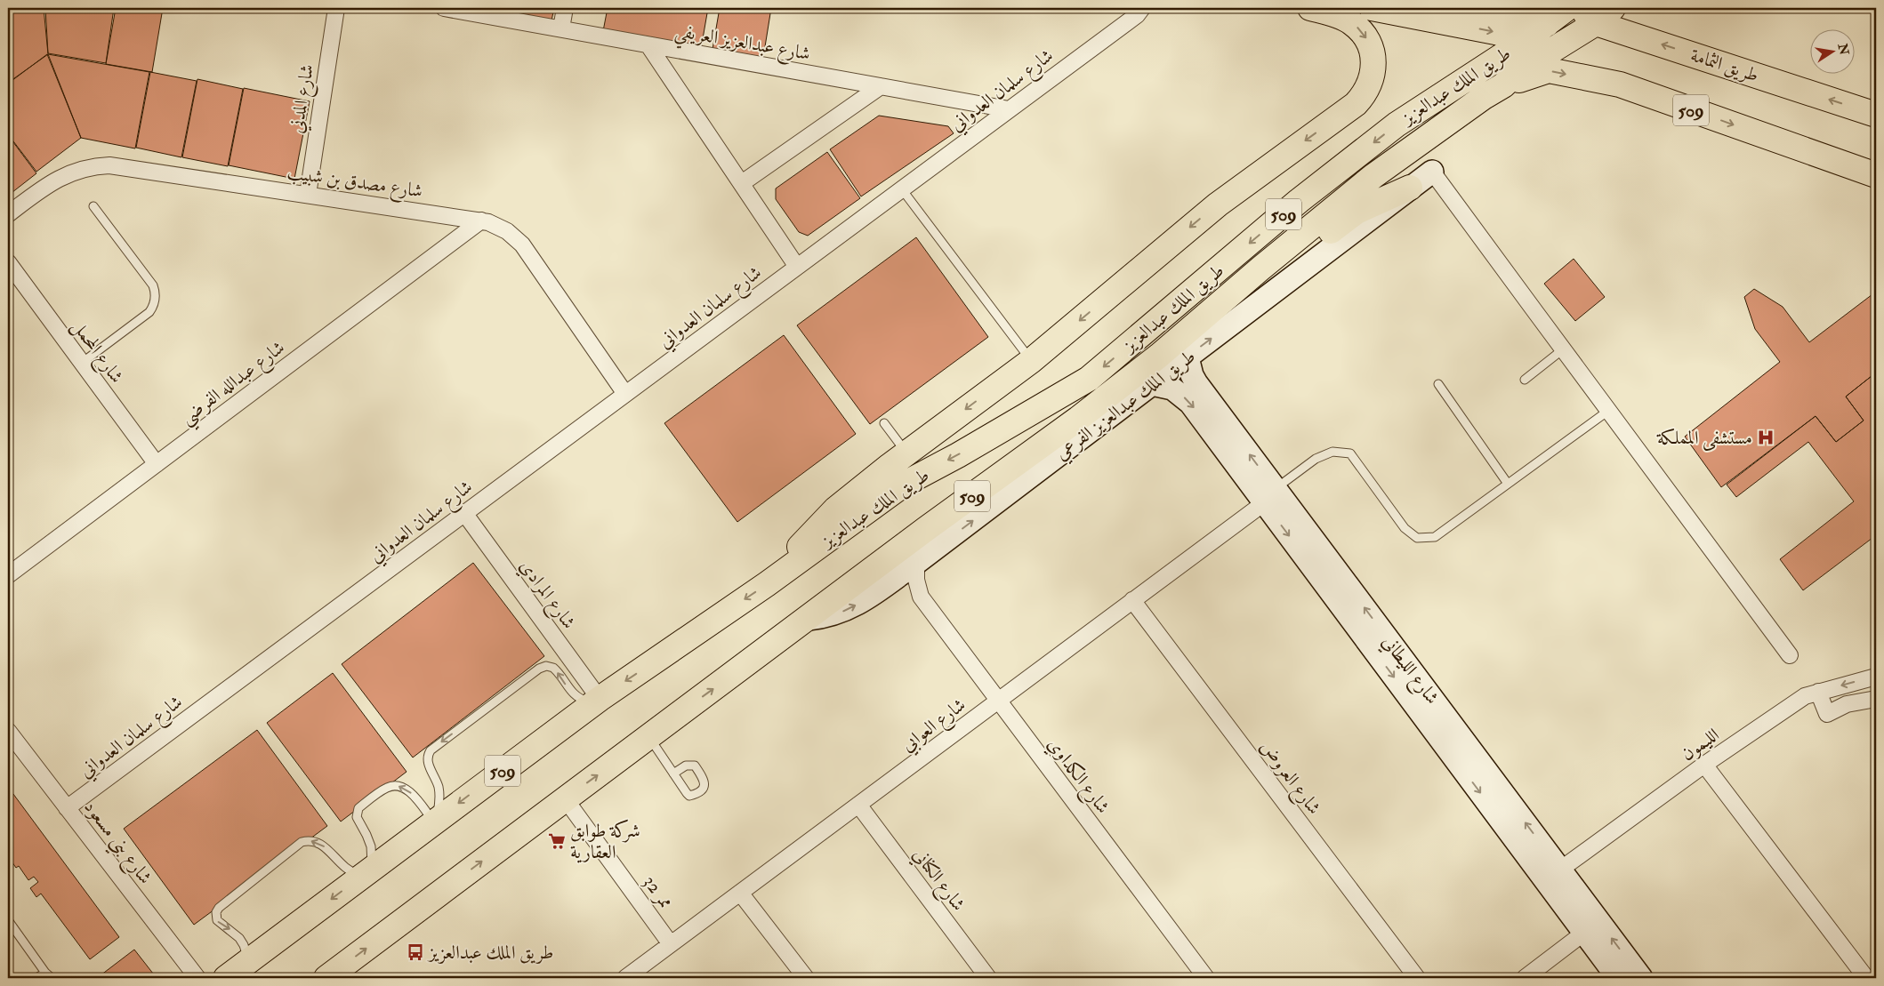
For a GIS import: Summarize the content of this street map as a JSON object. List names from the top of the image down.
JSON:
{
  "streets": {
    "main road": ["طريق الثمامة", "طريق الملك عبدالعزيز", "509"],
    "street": [
      "شارع عبدالعزيز العريفي",
      "شارع سلمان العدواني",
      "شارع المدني",
      "شارع مصدق بن شبيب",
      "شارع المحمل",
      "شارع عبدالله الفرضي",
      "طريق الملك عبدالعزيز الفرعي",
      "شارع المرادي",
      "شارع الليطاني",
      "شارع العوابي",
      "الليمون",
      "شارع الكداوي",
      "شارع العروض",
      "شارع بني مسعود",
      "شارع الكناني",
      "ممر 32"
    ]
  },
  "crossings": [
    ["شارع عبدالعزيز العريفي", "شارع سلمان العدواني"],
    ["طريق الثمامة", "طريق الملك عبدالعزيز"],
    ["طريق الملك عبدالعزيز", "طريق الملك عبدالعزيز الفرعي"],
    ["طريق الملك عبدالعزيز", "شارع المرادي"],
    ["طريق الملك عبدالعزيز", "ممر 32"],
    ["شارع سلمان العدواني", "شارع مصدق بن شبيب"],
    ["شارع سلمان العدواني", "شارع المرادي"],
    ["شارع سلمان العدواني", "شارع بني مسعود"],
    ["شارع المدني", "شارع مصدق بن شبيب"],
    ["شارع مصدق بن شبيب", "شارع عبدالله الفرضي"],
    ["شارع المحمل", "شارع عبدالله الفرضي"],
    ["طريق الملك عبدالعزيز الفرعي", "شارع الليطاني"],
    ["طريق الملك عبدالعزيز الفرعي", "شارع الكداوي"],
    ["شارع الليطاني", "شارع العوابي"],
    ["شارع الليطاني", "الليمون"],
    ["شارع العوابي", "شارع الكداوي"],
    ["شارع العوابي", "شارع العروض"],
    ["شارع العوابي", "شارع الكناني"],
    ["شارع العوابي", "ممر 32"]
  ],
  "one_way": ["طريق الثمامة", "طريق الملك عبدالعزيز الفرعي"],
  "places": {
    "hospital": ["مستشفى المملكة"],
    "supermarket": ["شركة طوابق العقارية"],
    "bus stop": ["طريق الملك عبدالعزيز"]
  },
  "north": "right"
}
